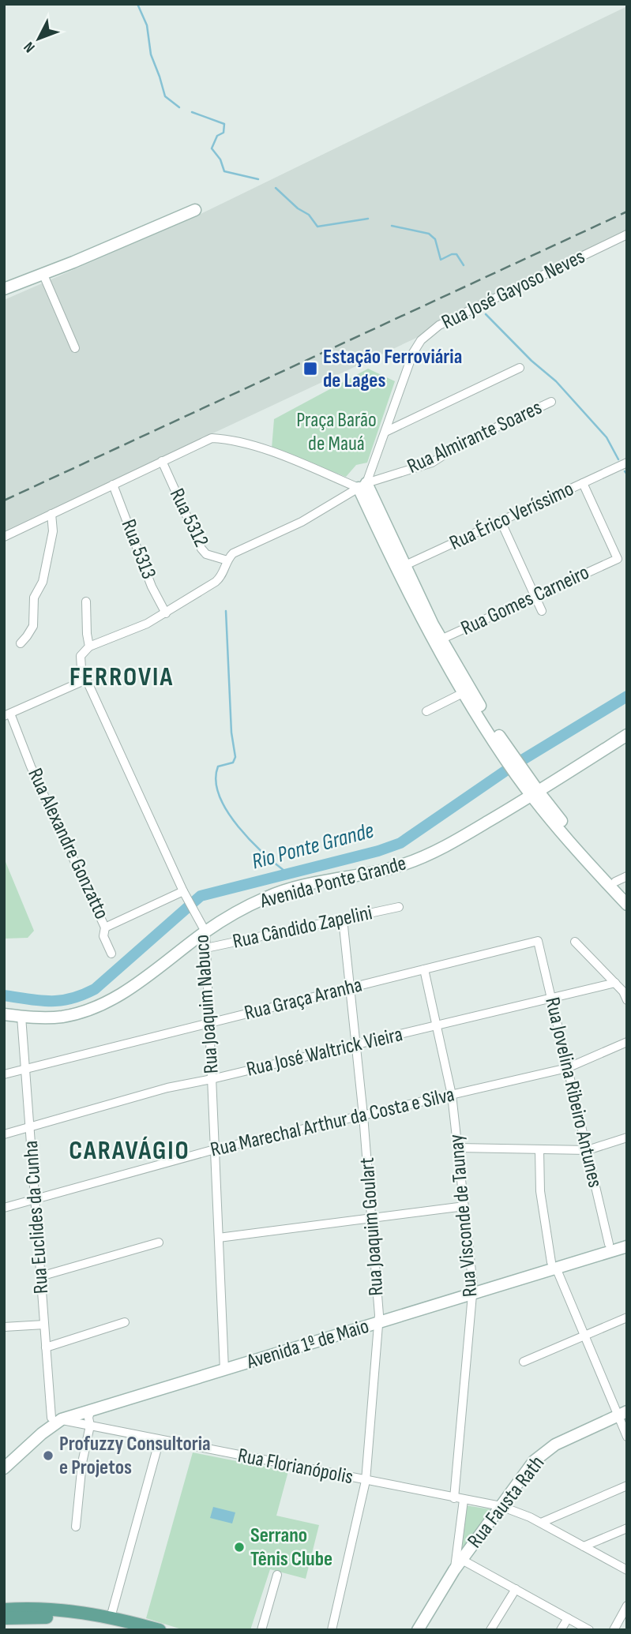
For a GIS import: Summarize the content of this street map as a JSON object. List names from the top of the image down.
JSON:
{
  "streets": {
    "street": [
      "Rua José Gayoso Neves",
      "Rua Almirante Soares",
      "Rua Érico Veríssimo",
      "Rua 5312",
      "Rua 5313",
      "Rua Gomes Carneiro",
      "Rua Alexandre Gonzatto",
      "Avenida Ponte Grande",
      "Rua Cândido Zapelini",
      "Rua Graça Aranha",
      "Rua Joaquim Nabuco",
      "Rua José Waltrick Vieira",
      "Rua Jovelina Ribeiro Antunes",
      "Rua Marechal Arthur da Costa e Silva",
      "Rua Visconde de Taunay",
      "Rua Euclides da Cunha",
      "Rua Joaquim Goulart",
      "Avenida 1º de Maio",
      "Rua Florianópolis",
      "Rua Fausta Rath"
    ]
  },
  "crossings": [
    ["Rua José Gayoso Neves", "Rua Almirante Soares"],
    ["Rua Almirante Soares", "Rua 5312"],
    ["Rua Érico Veríssimo", "Rua Gomes Carneiro"],
    ["Rua Alexandre Gonzatto", "Rua Joaquim Nabuco"],
    ["Avenida Ponte Grande", "Rua Joaquim Nabuco"],
    ["Avenida Ponte Grande", "Rua Euclides da Cunha"],
    ["Rua Cândido Zapelini", "Rua Joaquim Nabuco"],
    ["Rua Cândido Zapelini", "Rua Joaquim Goulart"],
    ["Rua Graça Aranha", "Rua Joaquim Nabuco"],
    ["Rua Graça Aranha", "Rua Jovelina Ribeiro Antunes"],
    ["Rua Graça Aranha", "Rua Visconde de Taunay"],
    ["Rua Graça Aranha", "Rua Euclides da Cunha"],
    ["Rua Graça Aranha", "Rua Joaquim Goulart"],
    ["Rua Joaquim Nabuco", "Rua José Waltrick Vieira"],
    ["Rua Joaquim Nabuco", "Rua Marechal Arthur da Costa e Silva"],
    ["Rua Joaquim Nabuco", "Avenida 1º de Maio"],
    ["Rua José Waltrick Vieira", "Rua Jovelina Ribeiro Antunes"],
    ["Rua José Waltrick Vieira", "Rua Visconde de Taunay"],
    ["Rua José Waltrick Vieira", "Rua Euclides da Cunha"],
    ["Rua José Waltrick Vieira", "Rua Joaquim Goulart"],
    ["Rua Jovelina Ribeiro Antunes", "Rua Marechal Arthur da Costa e Silva"],
    ["Rua Jovelina Ribeiro Antunes", "Avenida 1º de Maio"],
    ["Rua Marechal Arthur da Costa e Silva", "Rua Visconde de Taunay"],
    ["Rua Marechal Arthur da Costa e Silva", "Rua Euclides da Cunha"],
    ["Rua Marechal Arthur da Costa e Silva", "Rua Joaquim Goulart"],
    ["Rua Visconde de Taunay", "Avenida 1º de Maio"],
    ["Rua Visconde de Taunay", "Rua Florianópolis"],
    ["Rua Euclides da Cunha", "Avenida 1º de Maio"],
    ["Rua Euclides da Cunha", "Rua Florianópolis"],
    ["Rua Joaquim Goulart", "Avenida 1º de Maio"],
    ["Rua Joaquim Goulart", "Rua Florianópolis"],
    ["Avenida 1º de Maio", "Rua Florianópolis"],
    ["Rua Florianópolis", "Rua Fausta Rath"]
  ],
  "districts": ["FERROVIA", "CARAVÁGIO"],
  "water": ["Rio Ponte Grande"],
  "parks": ["Praça Barão de Mauá"],
  "places": {
    "transit": ["Estação Ferroviária de Lages"],
    "other": ["Profuzzy Consultoria e Projetos", "Serrano Tênis Clube"]
  },
  "north": "bottom left"
}
